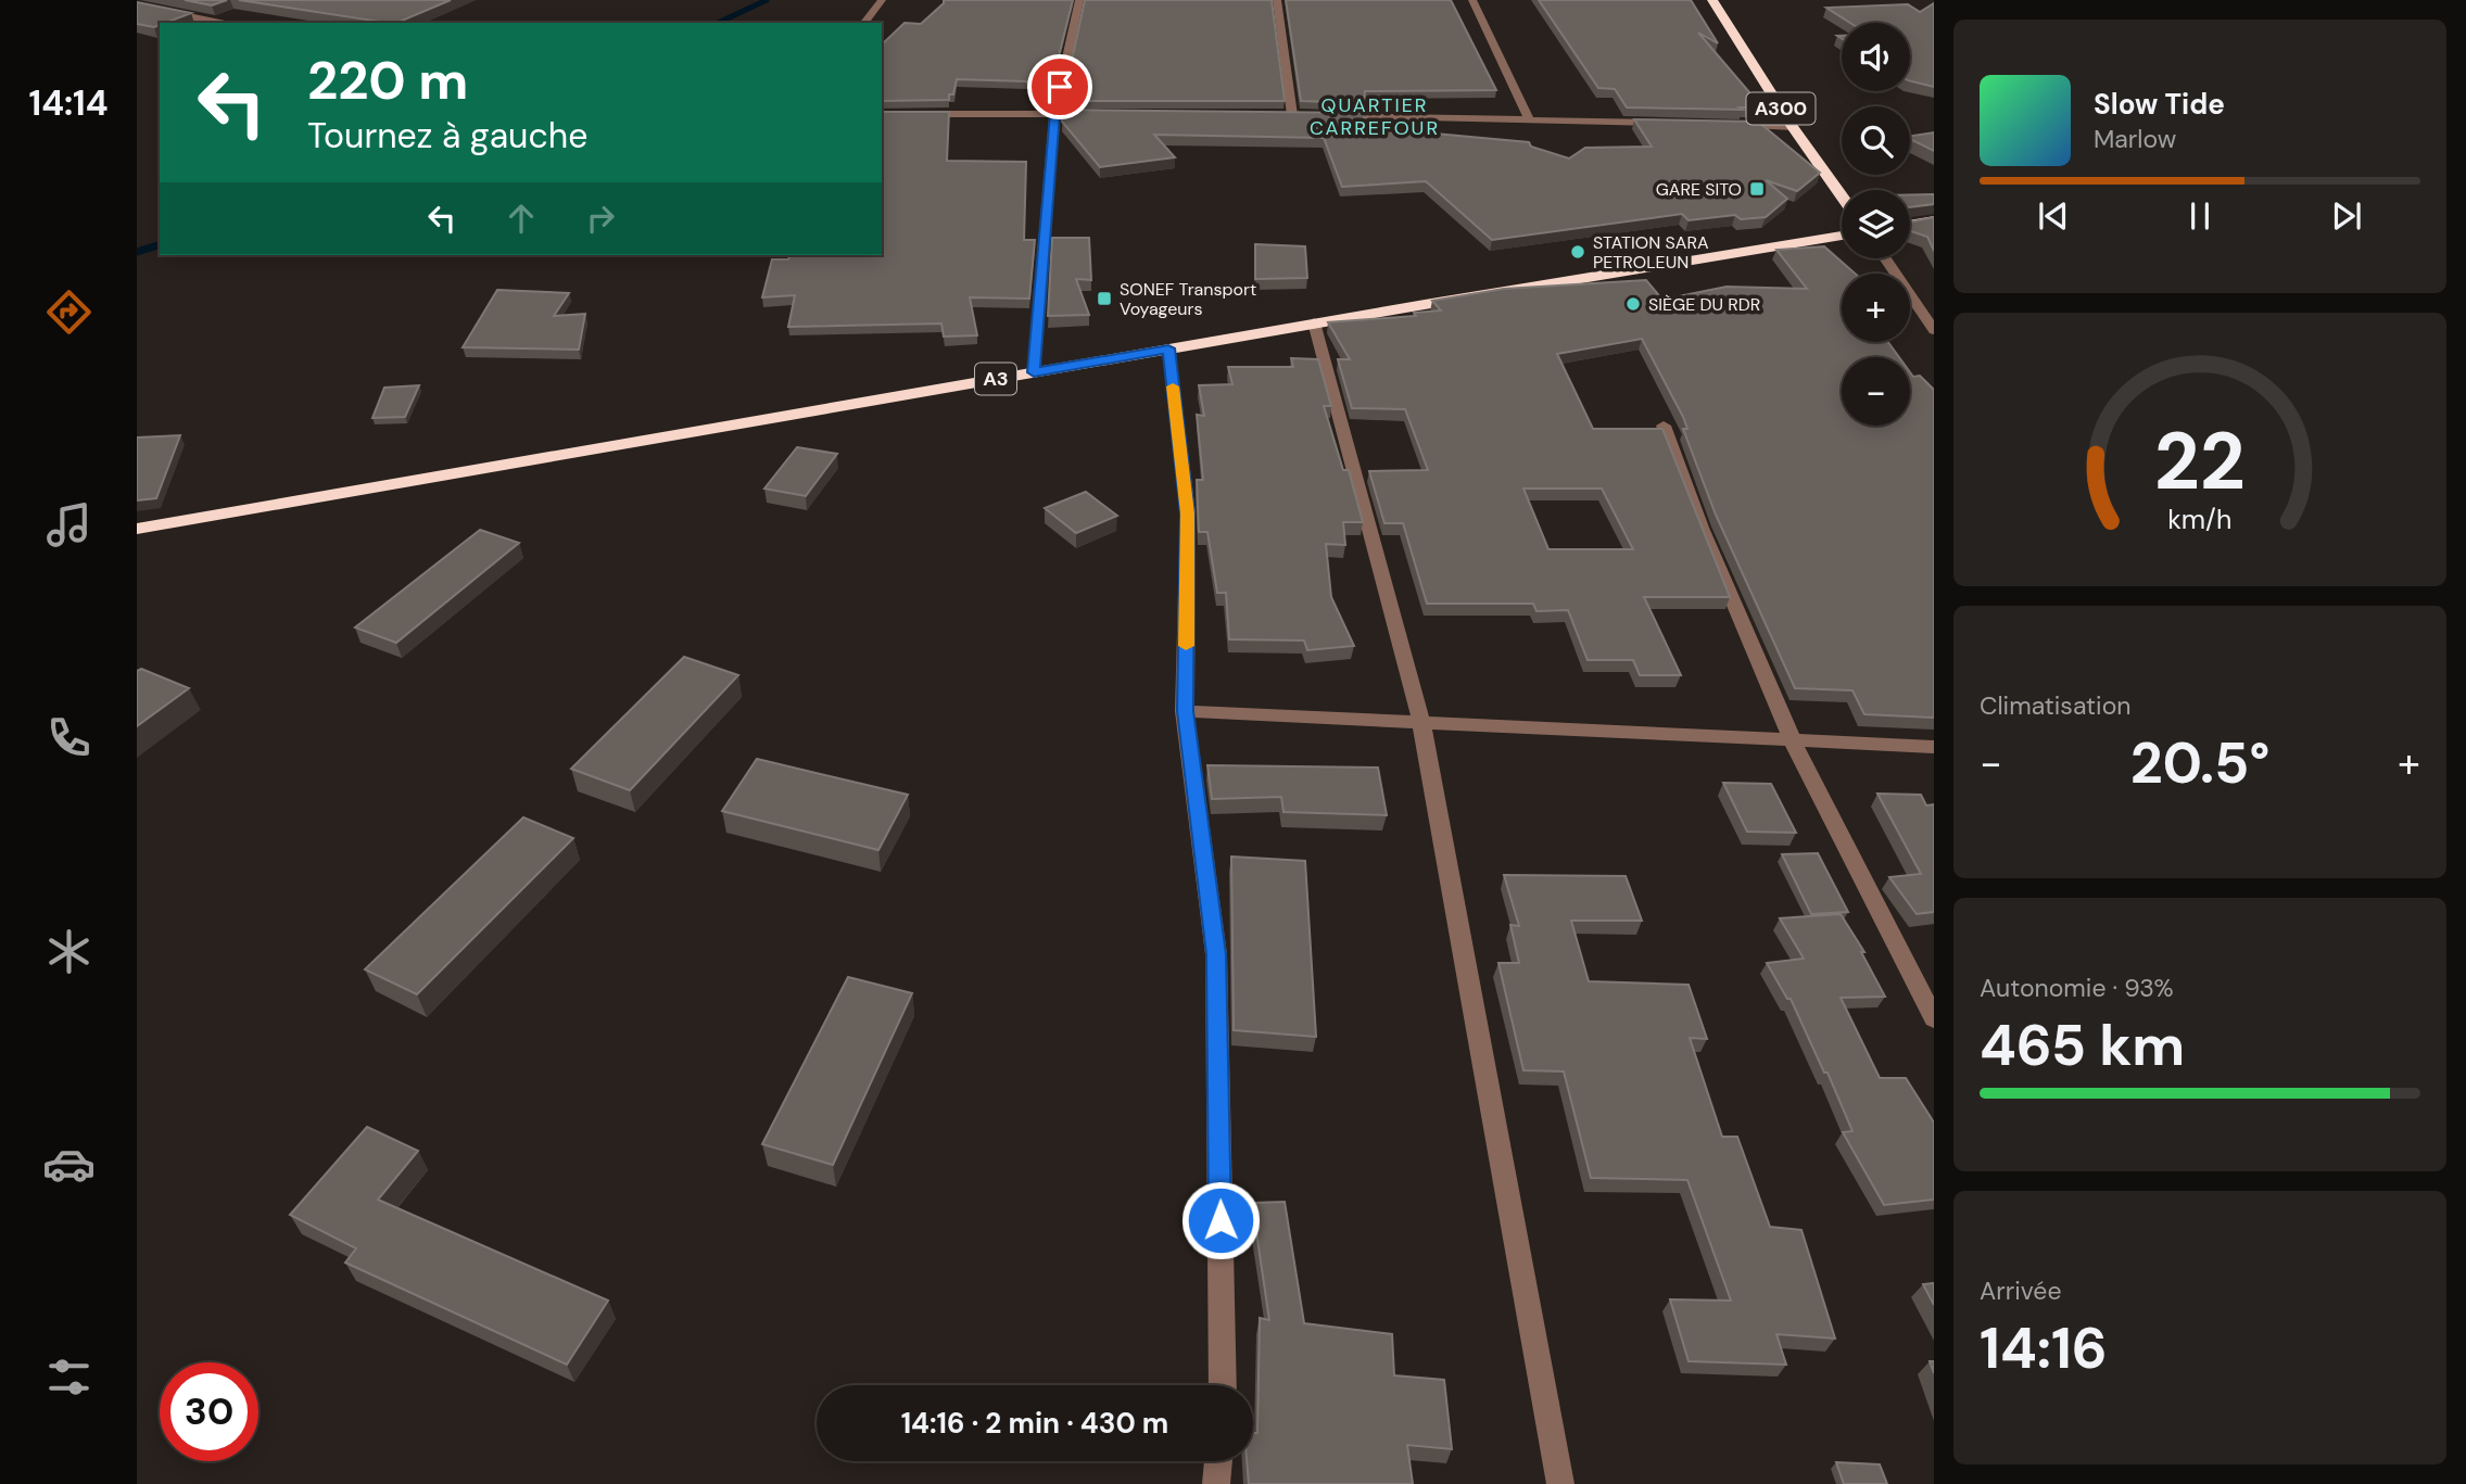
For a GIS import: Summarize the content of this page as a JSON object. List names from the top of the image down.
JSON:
{
  "streets": {
    "highway": ["A300", "A3"]
  },
  "districts": ["QUARTIER CARREFOUR"],
  "places": {
    "transit": ["GARE SITO", "SONEF Transport Voyageurs"],
    "other": ["STATION SARA PETROLEUN", "SIÈGE DU RDR"]
  },
  "page": {
    "tabs": "14:14",
    "map_buttons": ["+", "−"],
    "turn": ["220 m", "Tournez à gauche"],
    "song": ["Slow Tide", "Marlow"],
    "tile": [
      "Climatisation",
      ["Autonomie · 93%", "465 km"],
      ["Arrivée", "14:16"]
    ],
    "heat": ["−", "20.5°", "+"],
    "limit": "30",
    "trip": "14:16 · 2 min · 430 m",
    "gauge": ["22", "km/h"]
  }
}
